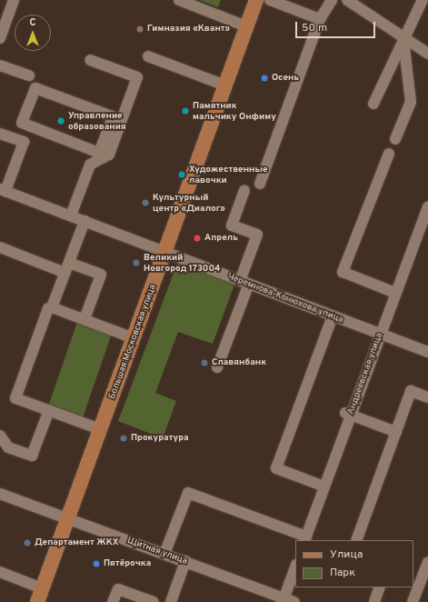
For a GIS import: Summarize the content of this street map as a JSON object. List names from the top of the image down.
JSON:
{
  "streets": {
    "main road": ["Большая Московская улица"],
    "street": ["Черемнова-Конюхова улица", "Андреевская улица", "Щитная улица"]
  },
  "crossings": [
    ["Черемнова-Конюхова улица", "Большая Московская улица"],
    ["Черемнова-Конюхова улица", "Андреевская улица"],
    ["Большая Московская улица", "Щитная улица"]
  ],
  "places": [
    "Гимназия «Квант»",
    "Осень",
    "Памятник мальчику Онфиму",
    "Управление образования",
    "Художественные лавочки",
    "Культурный центр «Диалог»",
    "Апрель",
    "Великий Новгород 173004",
    "Славянбанк",
    "Прокуратура",
    "Департамент ЖКХ",
    "Пятёрочка"
  ],
  "legend": ["Улица", "Парк"],
  "scale_bar": "50 m",
  "north": "top"
}
